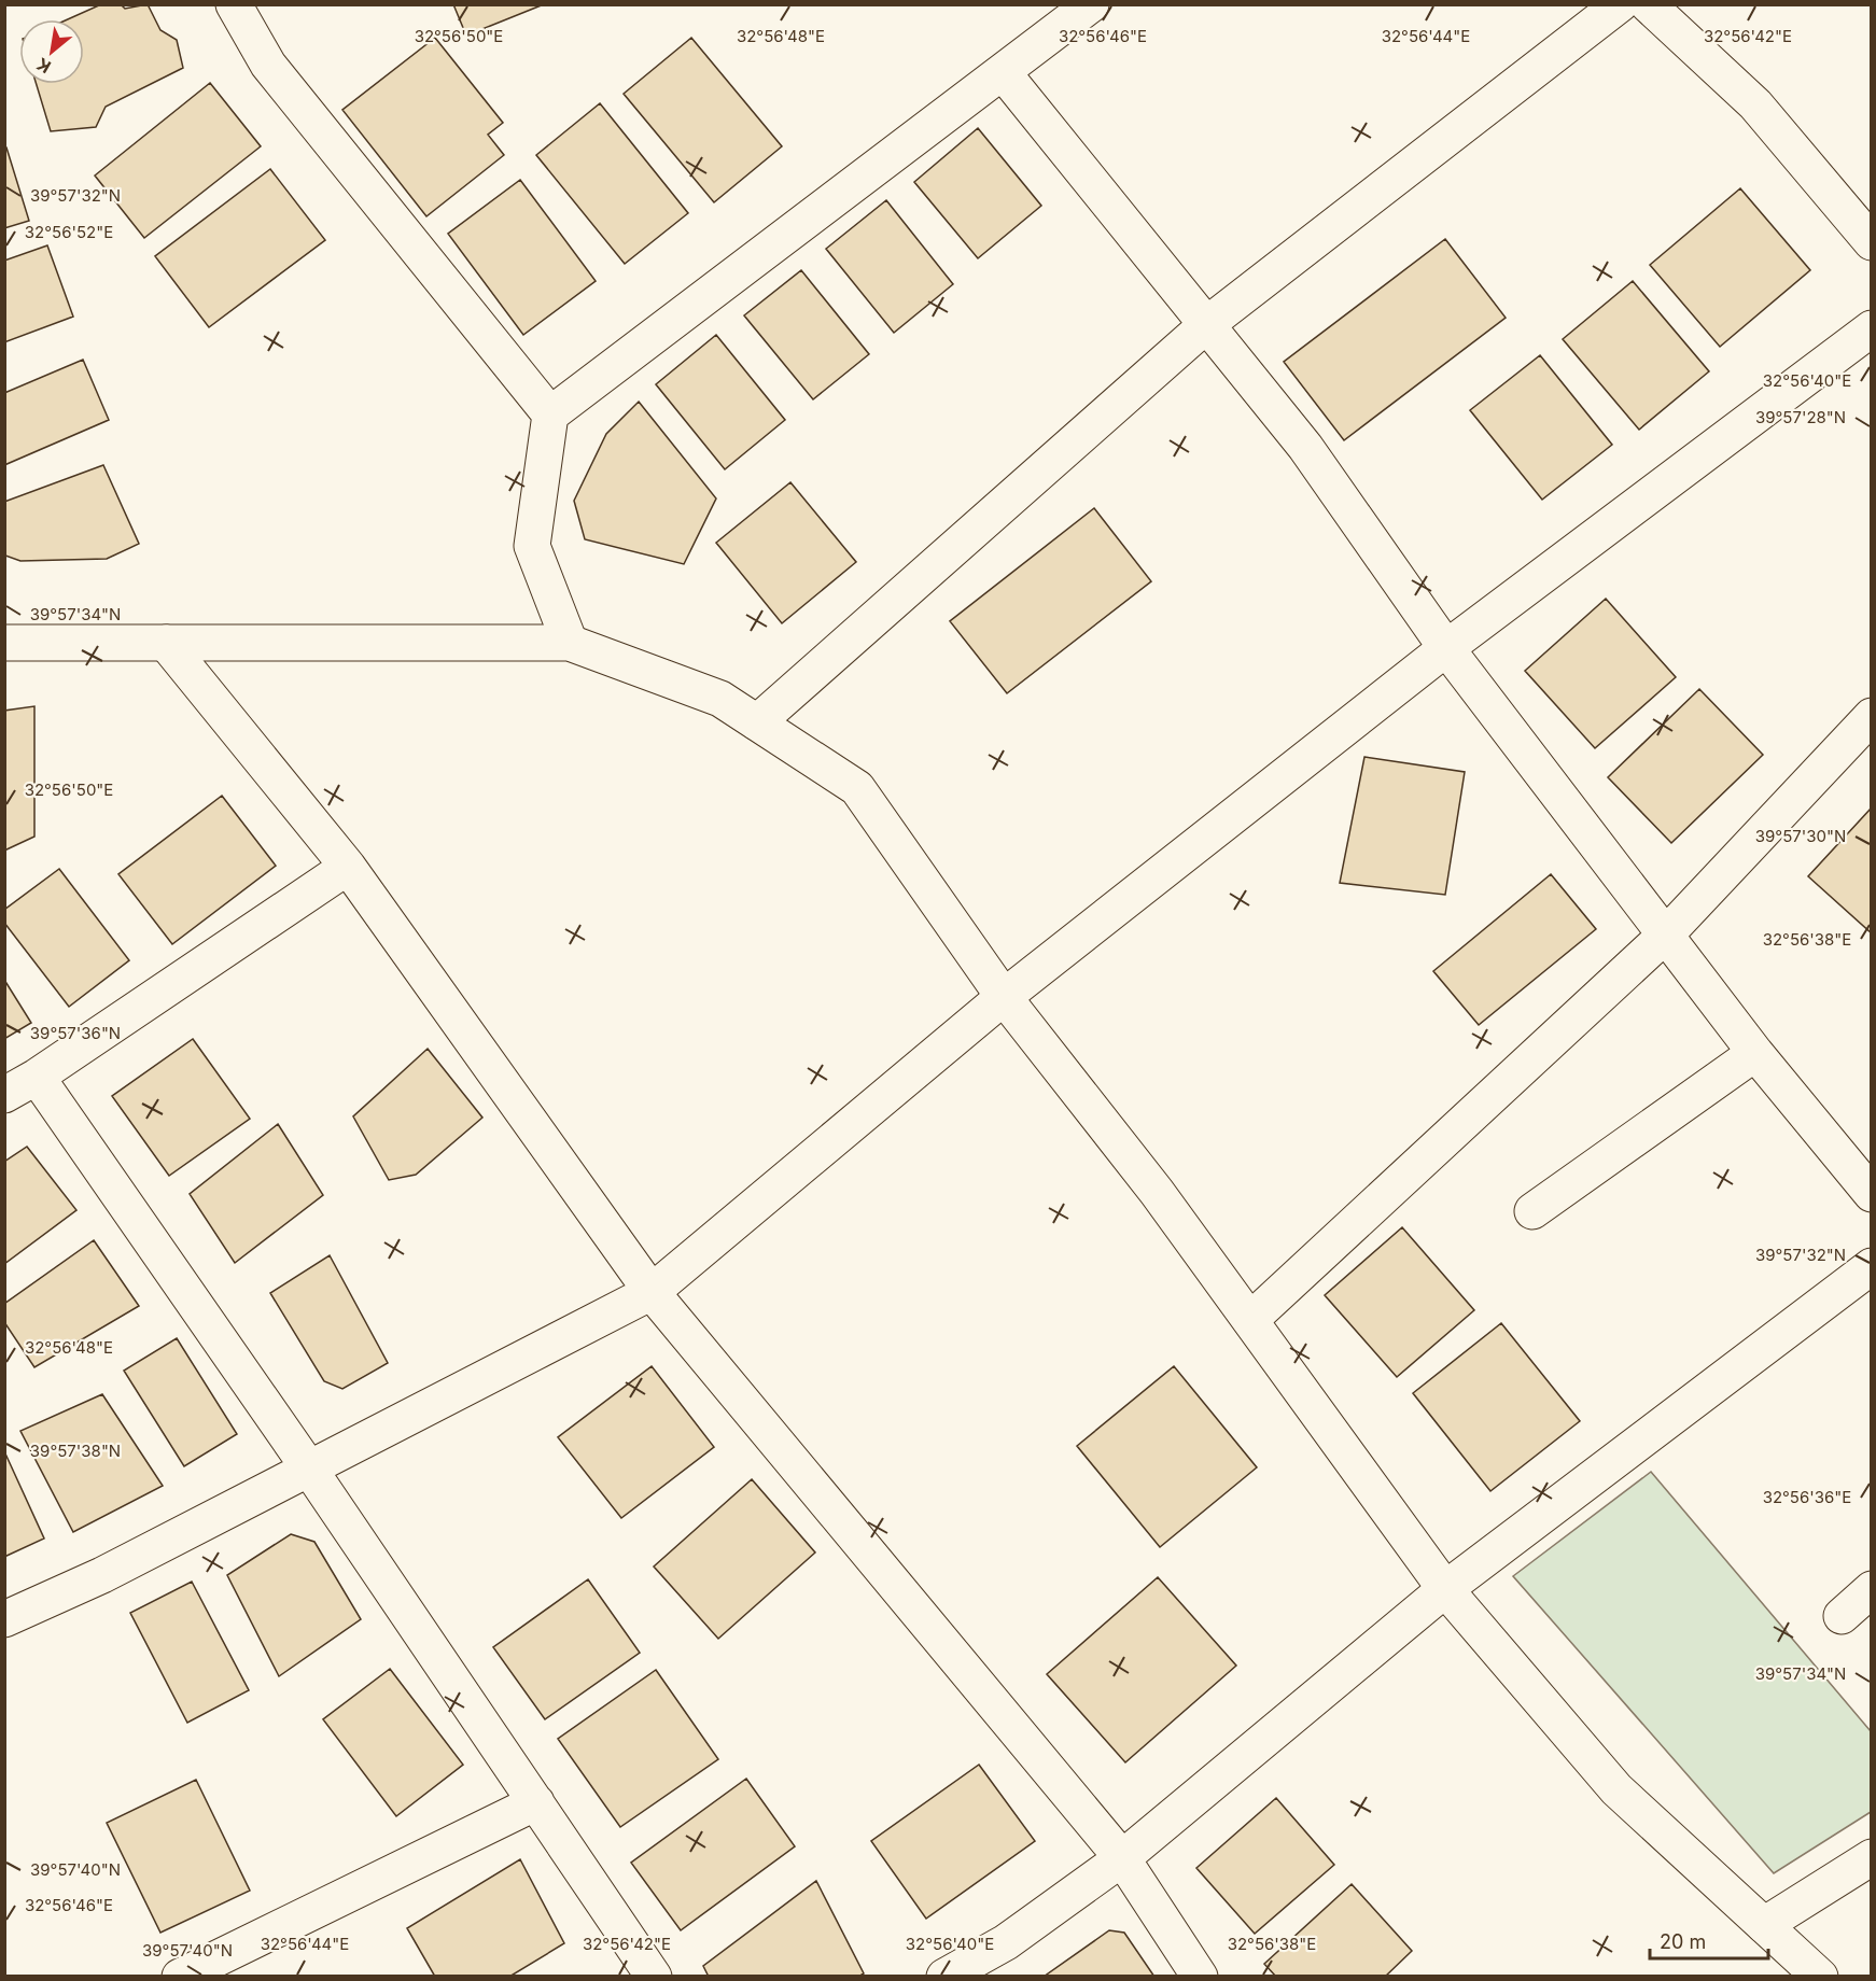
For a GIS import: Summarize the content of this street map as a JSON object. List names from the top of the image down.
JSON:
{
  "scale_bar": "20 m",
  "north": "bottom left",
  "coordinates": [
    "32°56'50\"E",
    "32°56'48\"E",
    "32°56'46\"E",
    "32°56'44\"E",
    "32°56'42\"E",
    "39°57'32\"N",
    "32°56'52\"E",
    "32°56'40\"E",
    "39°57'28\"N",
    "39°57'34\"N",
    "39°57'30\"N",
    "32°56'38\"E",
    "39°57'36\"N",
    "39°57'38\"N",
    "32°56'36\"E",
    "39°57'40\"N"
  ]
}
